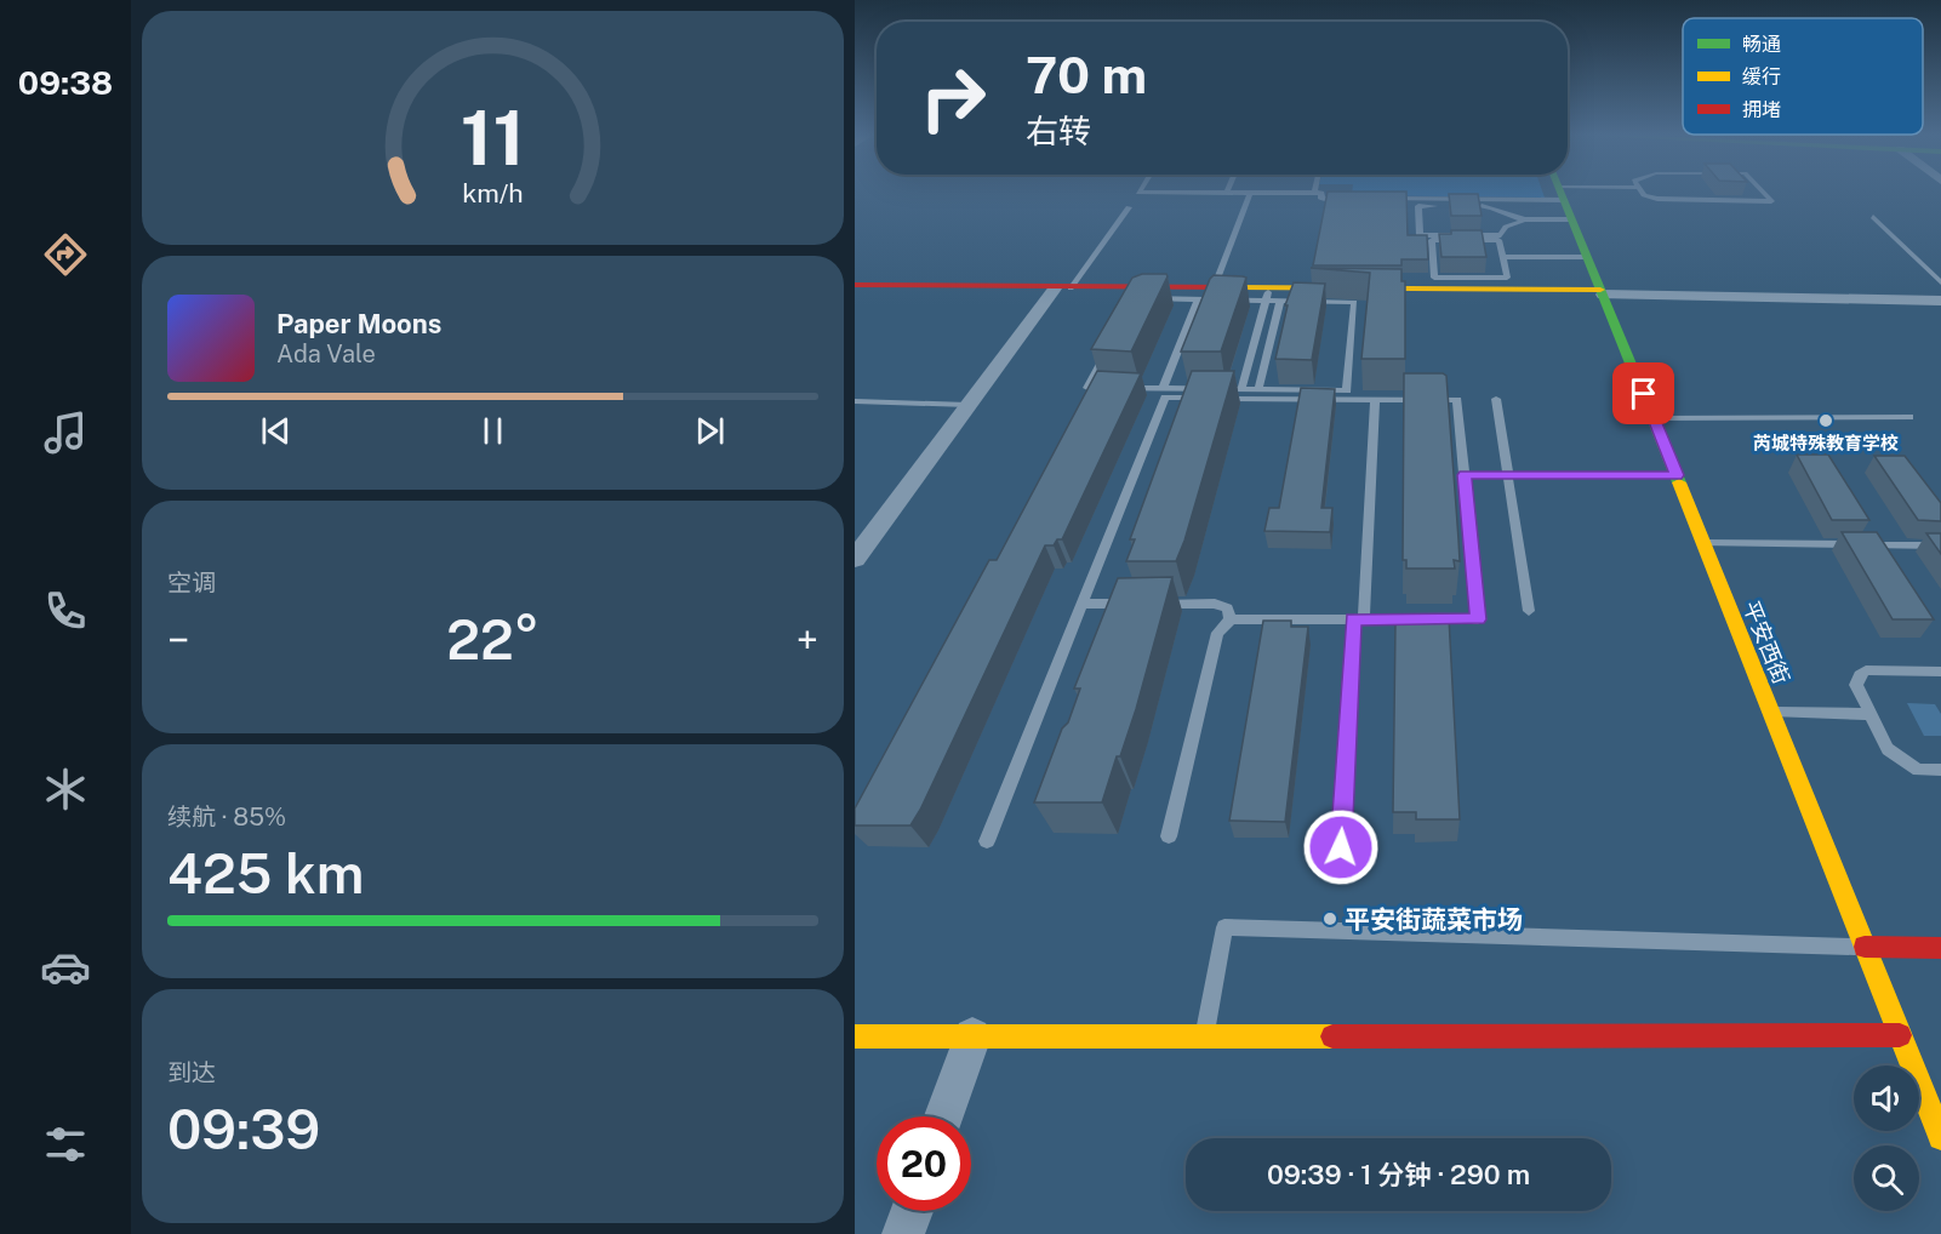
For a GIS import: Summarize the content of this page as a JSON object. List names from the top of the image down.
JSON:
{
  "streets": {
    "street": ["平安西街"]
  },
  "places": ["芮城特殊教育学校", "平安街蔬菜市场"],
  "legend": ["畅通", "缓行", "拥堵"],
  "page": {
    "tabs": "09:38",
    "turn": ["70 m", "右转"],
    "song": ["Paper Moons", "Ada Vale"],
    "tile": [
      "空调",
      ["续航 · 85%", "425 km"],
      ["到达", "09:39"]
    ],
    "heat": ["−", "22°", "+"],
    "limit": "20",
    "trip": "09:39 · 1 分钟 · 290 m",
    "gauge": ["11", "km/h"]
  }
}
